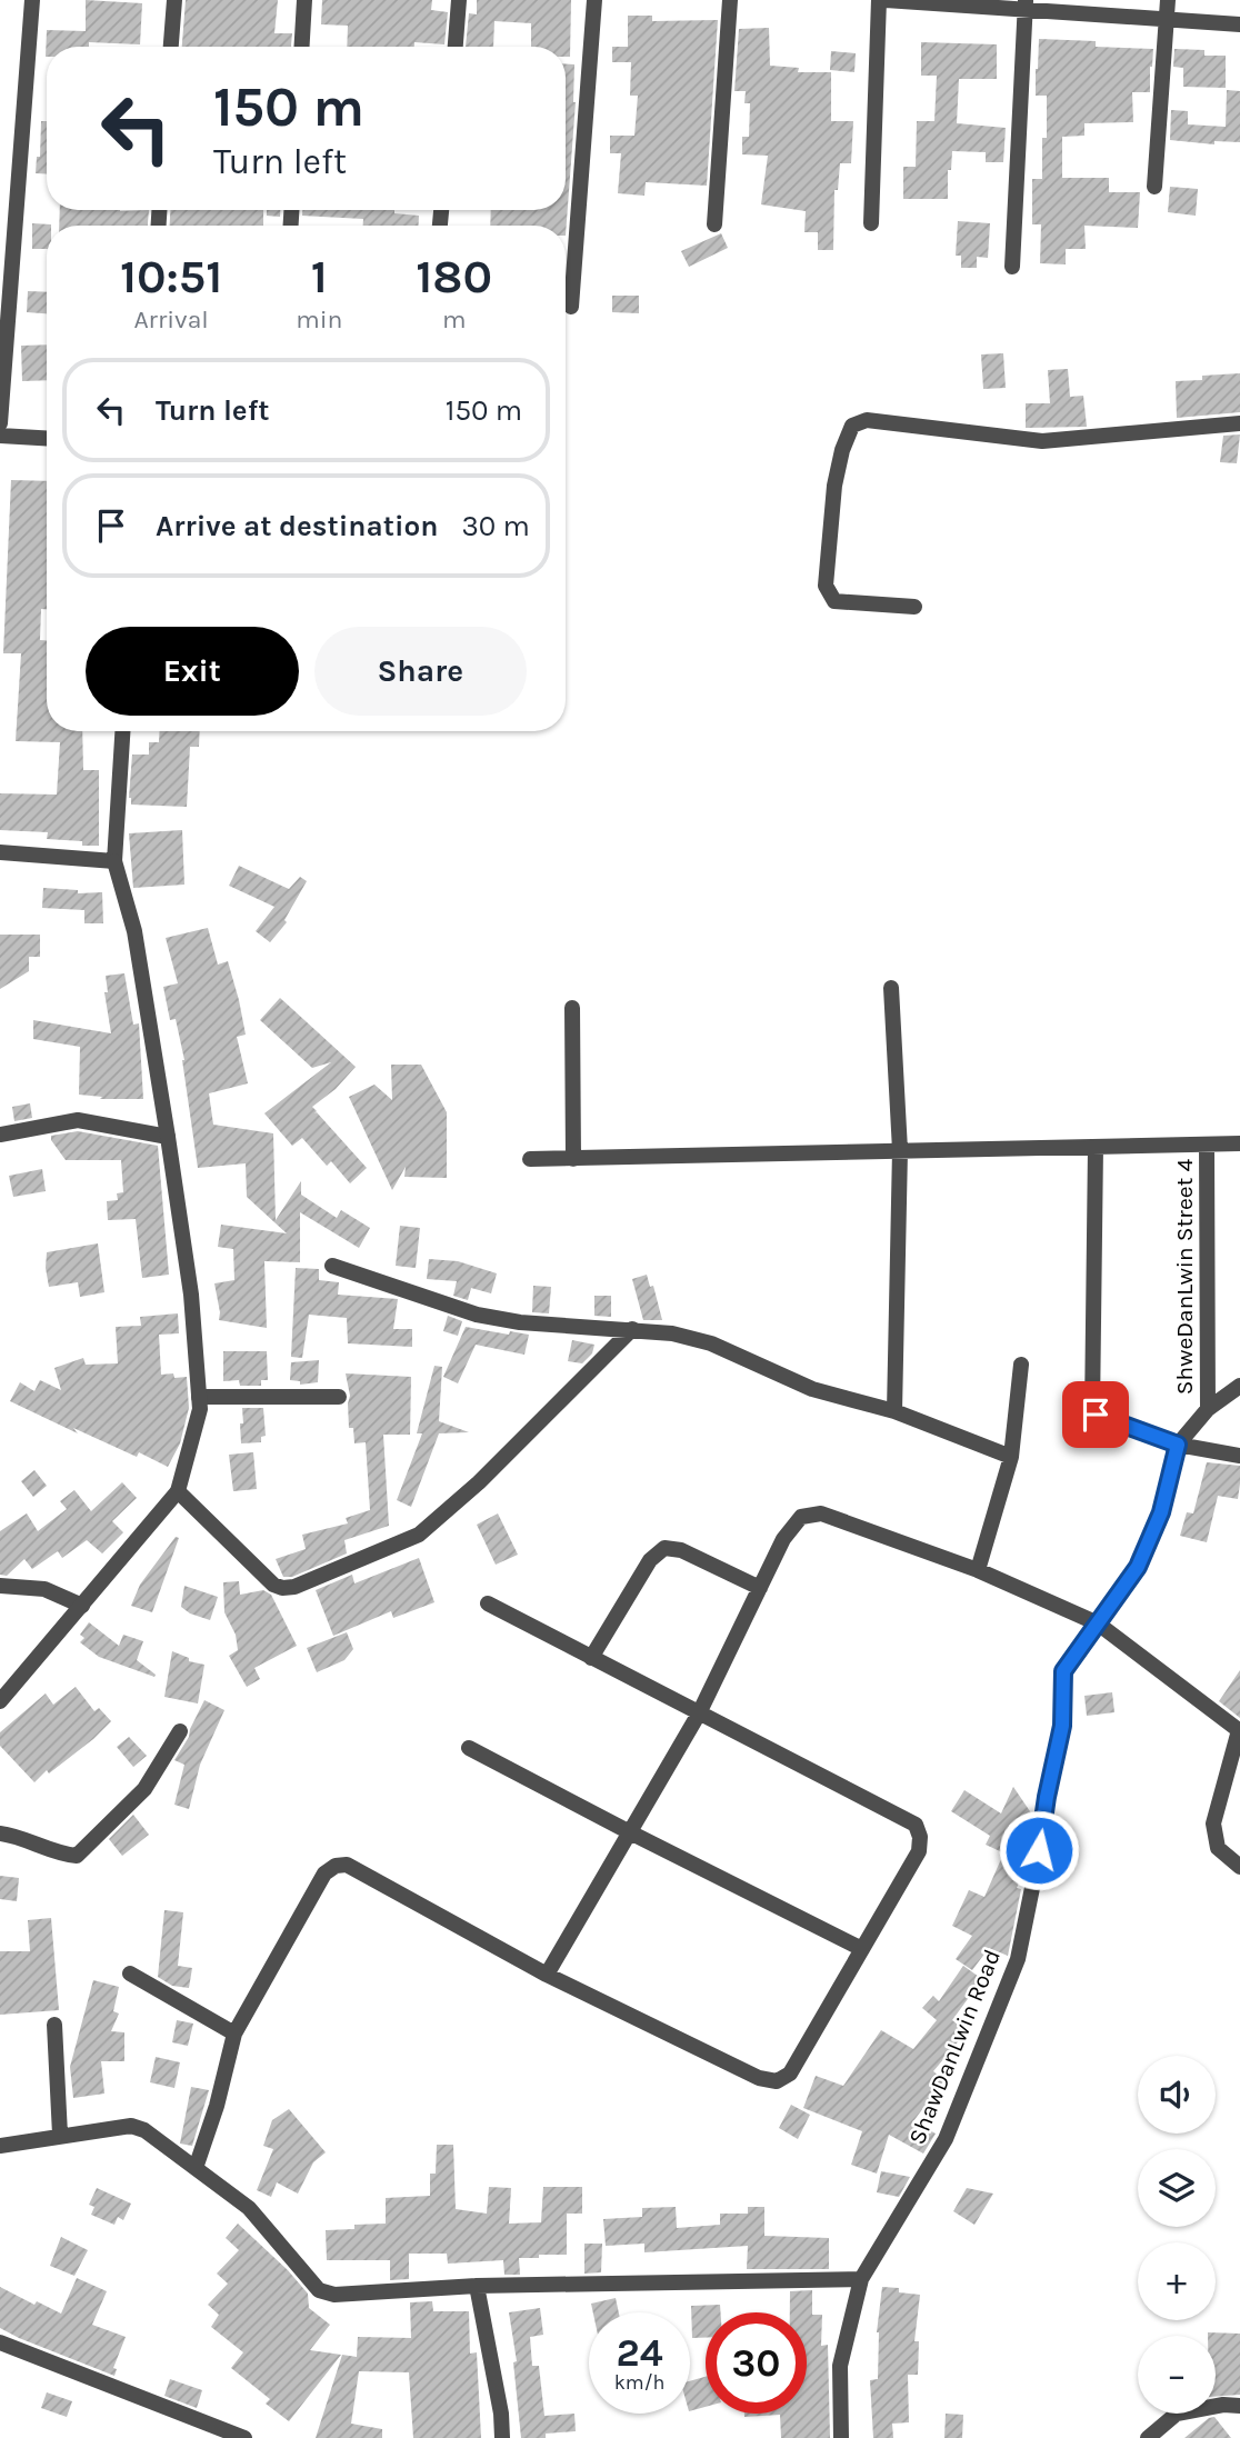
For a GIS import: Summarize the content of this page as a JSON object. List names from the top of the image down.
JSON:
{
  "streets": {
    "street": ["ShweDanLwin Street 4", "ShawDanLwin Road"]
  },
  "crossings": [
    ["ShweDanLwin Street 4", "ShawDanLwin Road"]
  ],
  "page": {
    "turn": ["150 m", "Turn left"],
    "eta": [
      "10:51",
      "Arrival",
      "1",
      "min",
      "180",
      "m"
    ],
    "list": [
      {
        "name": "Turn left",
        "value": "150 m"
      },
      {
        "name": "Arrive at destination",
        "value": "30 m"
      }
    ],
    "buttons": ["Exit", "Share"],
    "map_buttons": ["+", "−"],
    "speed": "24 km/h",
    "limit": "30"
  }
}
